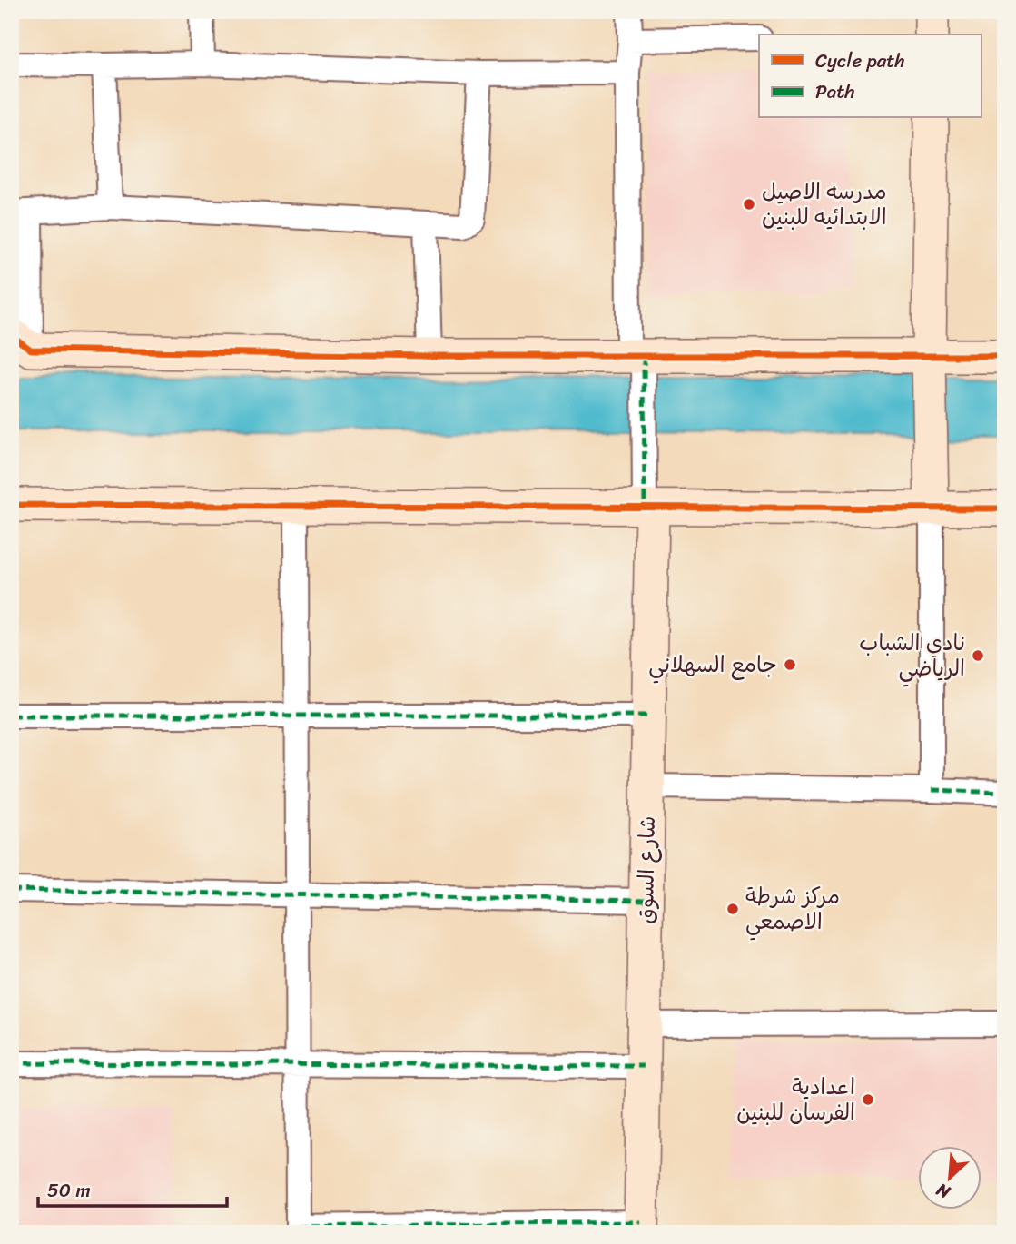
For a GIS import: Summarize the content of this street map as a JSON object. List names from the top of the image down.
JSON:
{
  "streets": {
    "street": ["شارع السوق"]
  },
  "places": [
    "مدرسه الاصيل الابتدائيه للبنين",
    "نادي الشباب الرياضي",
    "جامع السهلاني",
    "مركز شرطة الاصمعي",
    "اعدادية الفرسان للبنين"
  ],
  "legend": ["Cycle path", "Path"],
  "scale_bar": "50 m",
  "north": "bottom left"
}
